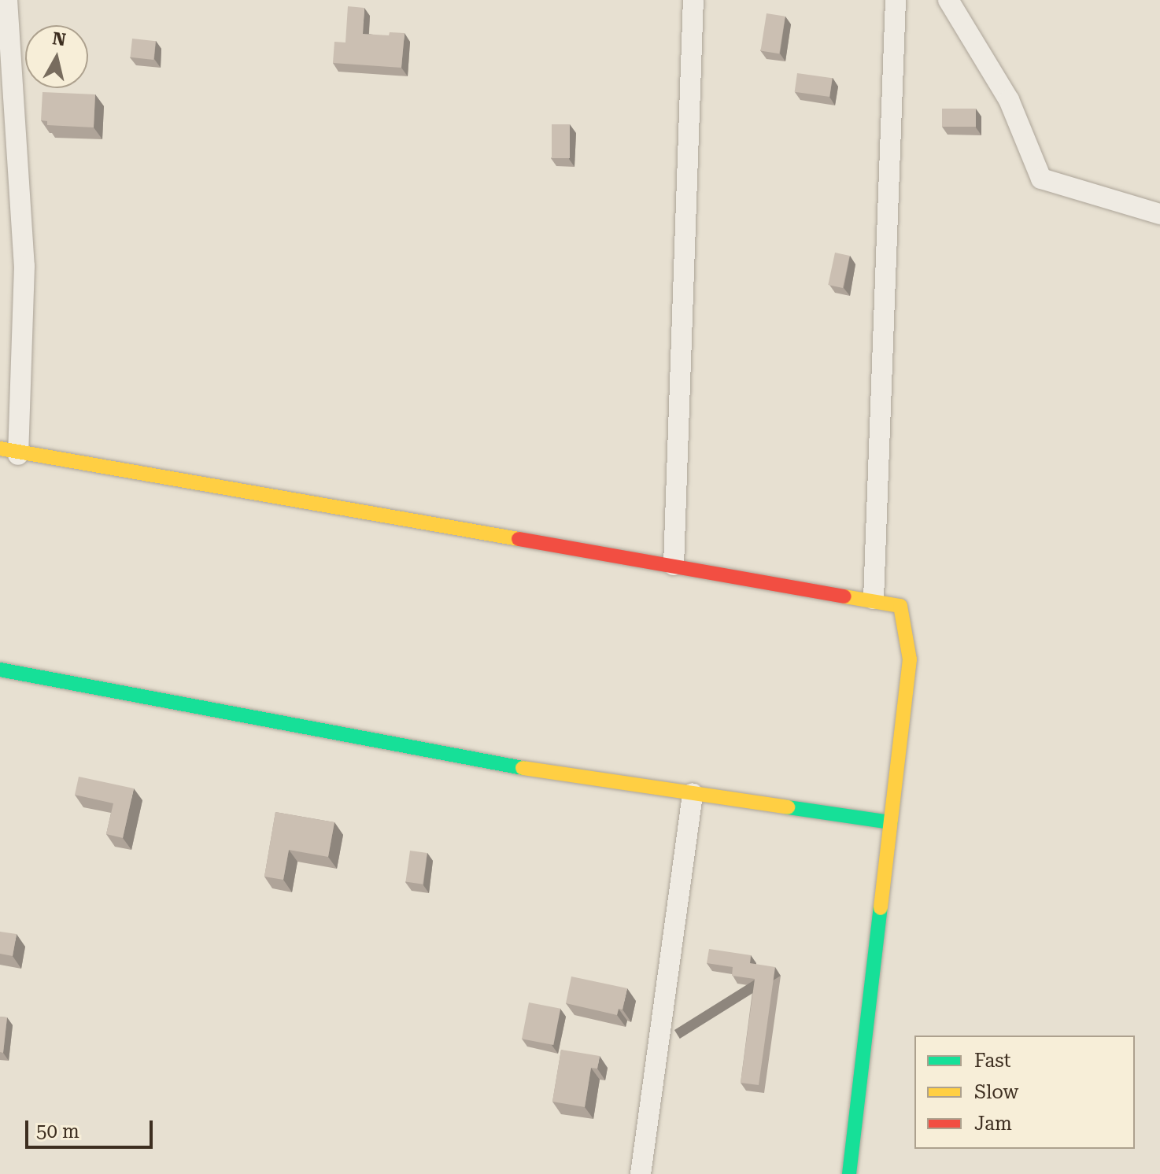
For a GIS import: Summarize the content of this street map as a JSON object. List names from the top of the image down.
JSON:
{
  "legend": ["Fast", "Slow", "Jam"],
  "scale_bar": "50 m",
  "north": "top"
}
